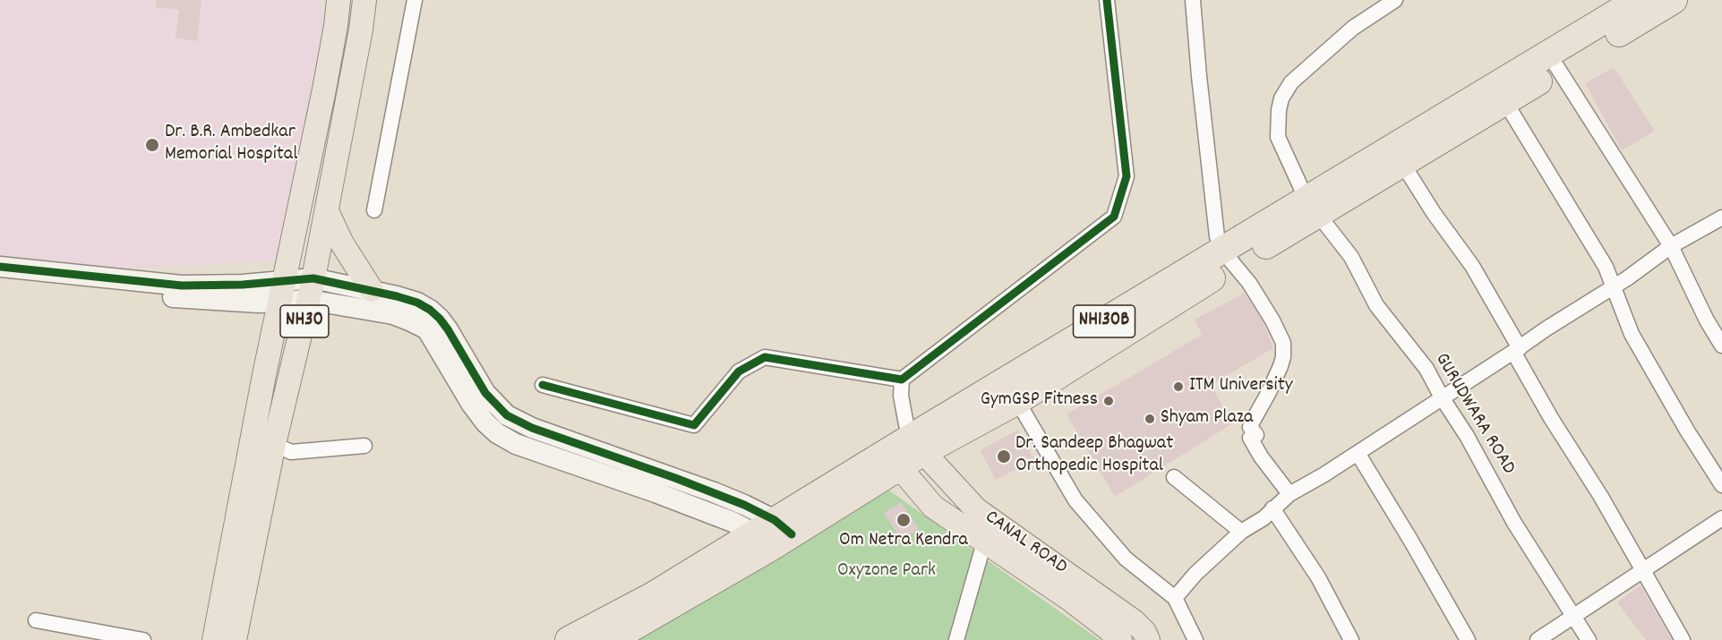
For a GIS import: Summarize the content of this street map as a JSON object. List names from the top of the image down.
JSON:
{
  "streets": {
    "highway": ["NH130B"],
    "main road": ["NH30", "CANAL ROAD"],
    "street": ["GURUDWARA ROAD"]
  },
  "crossings": [
    ["NH130B", "GURUDWARA ROAD"],
    ["NH130B", "CANAL ROAD"]
  ],
  "parks": ["Oxyzone Park"],
  "places": [
    "Dr. B.R. Ambedkar Memorial Hospital",
    "ITM University",
    "GymGSP Fitness",
    "Shyam Plaza",
    "Dr. Sandeep Bhagwat Orthopedic Hospital",
    "Om Netra Kendra"
  ]
}
